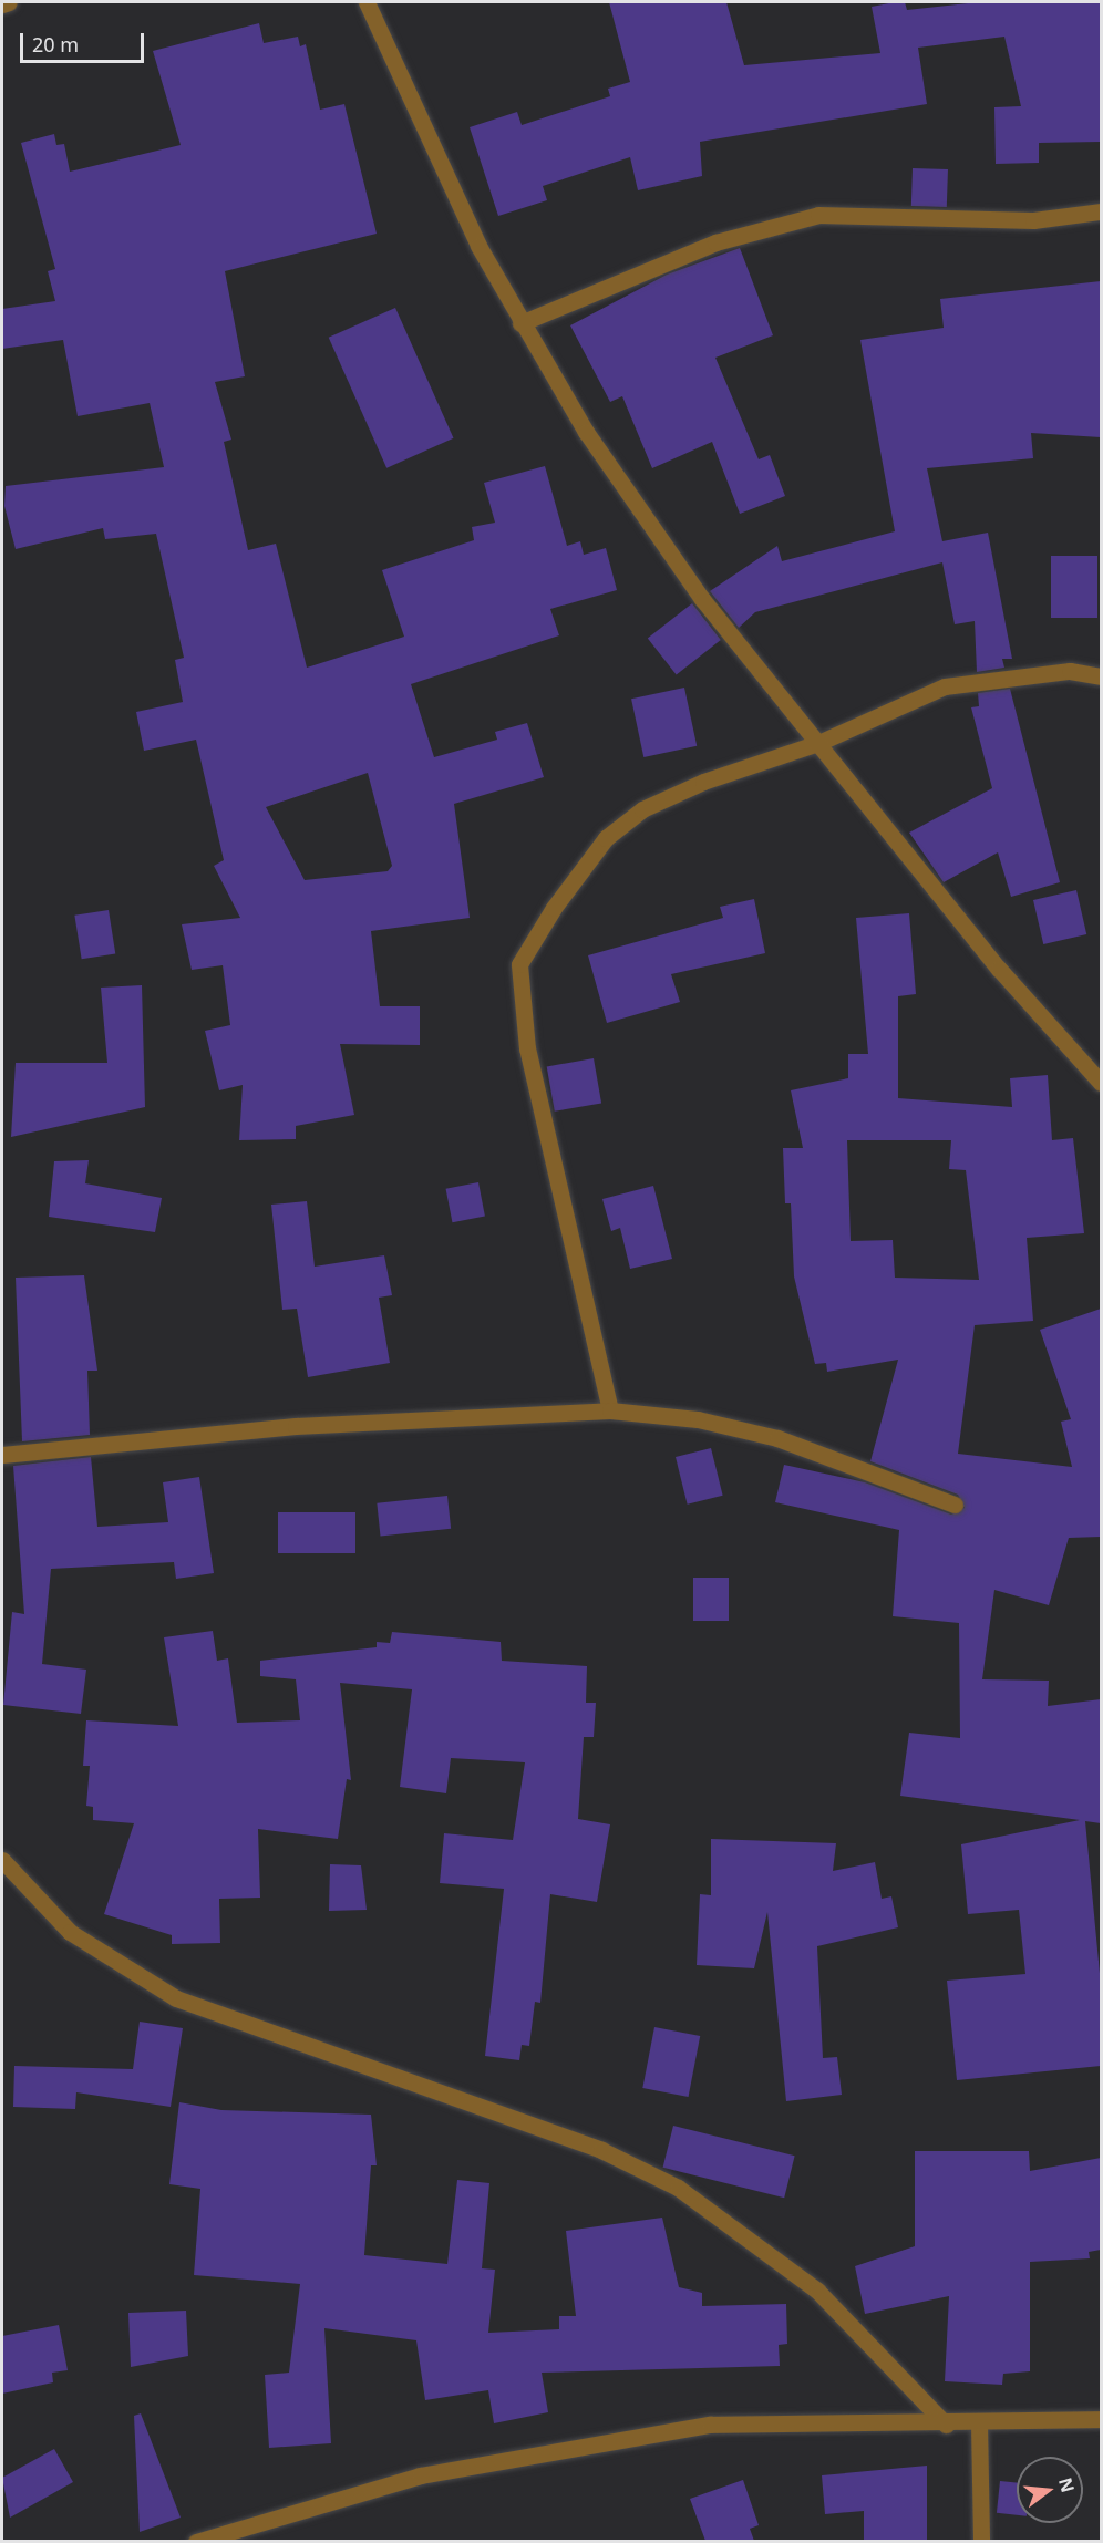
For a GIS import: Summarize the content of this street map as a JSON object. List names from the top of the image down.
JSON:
{
  "scale_bar": "20 m",
  "north": "right"
}
